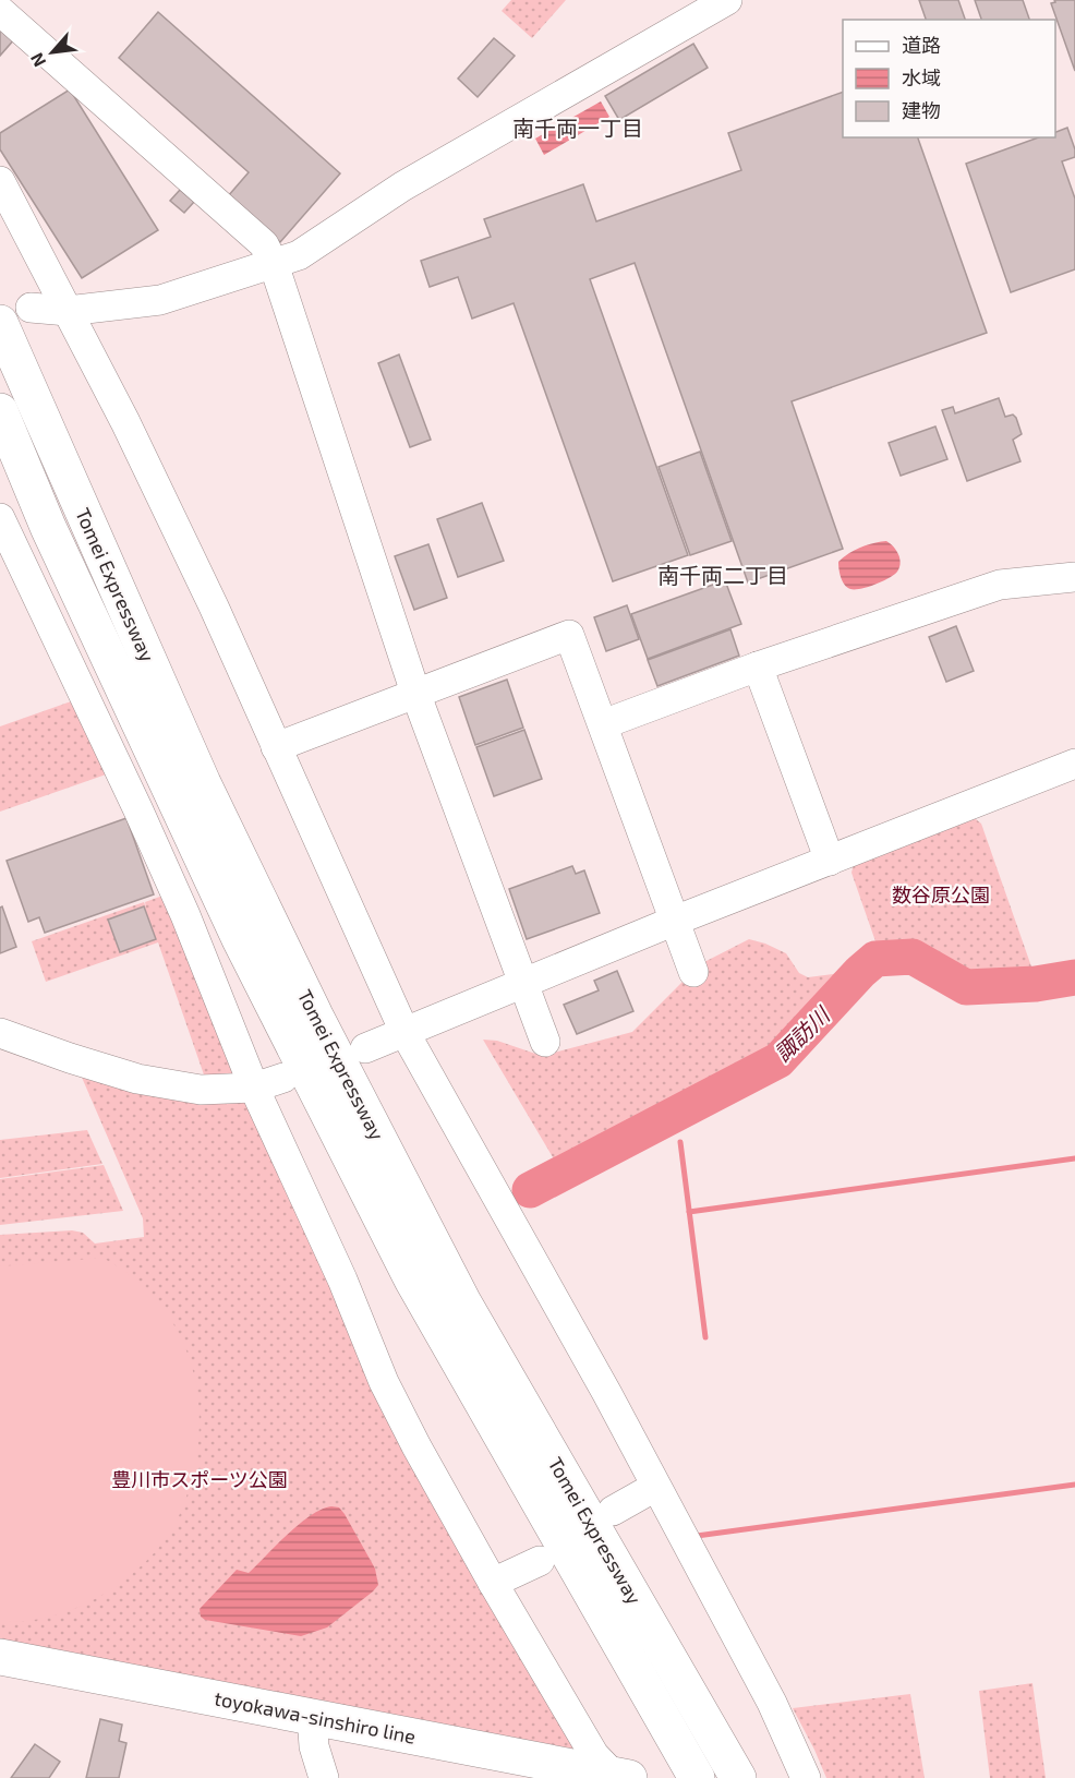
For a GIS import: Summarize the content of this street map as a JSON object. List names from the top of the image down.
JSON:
{
  "streets": {
    "main road": ["Tomei Expressway", "toyokawa-sinshiro line"]
  },
  "districts": ["南千両一丁目", "南千両二丁目"],
  "water": ["諏訪川"],
  "parks": ["数谷原公園", "豊川市スポーツ公園"],
  "legend": ["道路", "水域", "建物"],
  "north": "bottom left"
}
